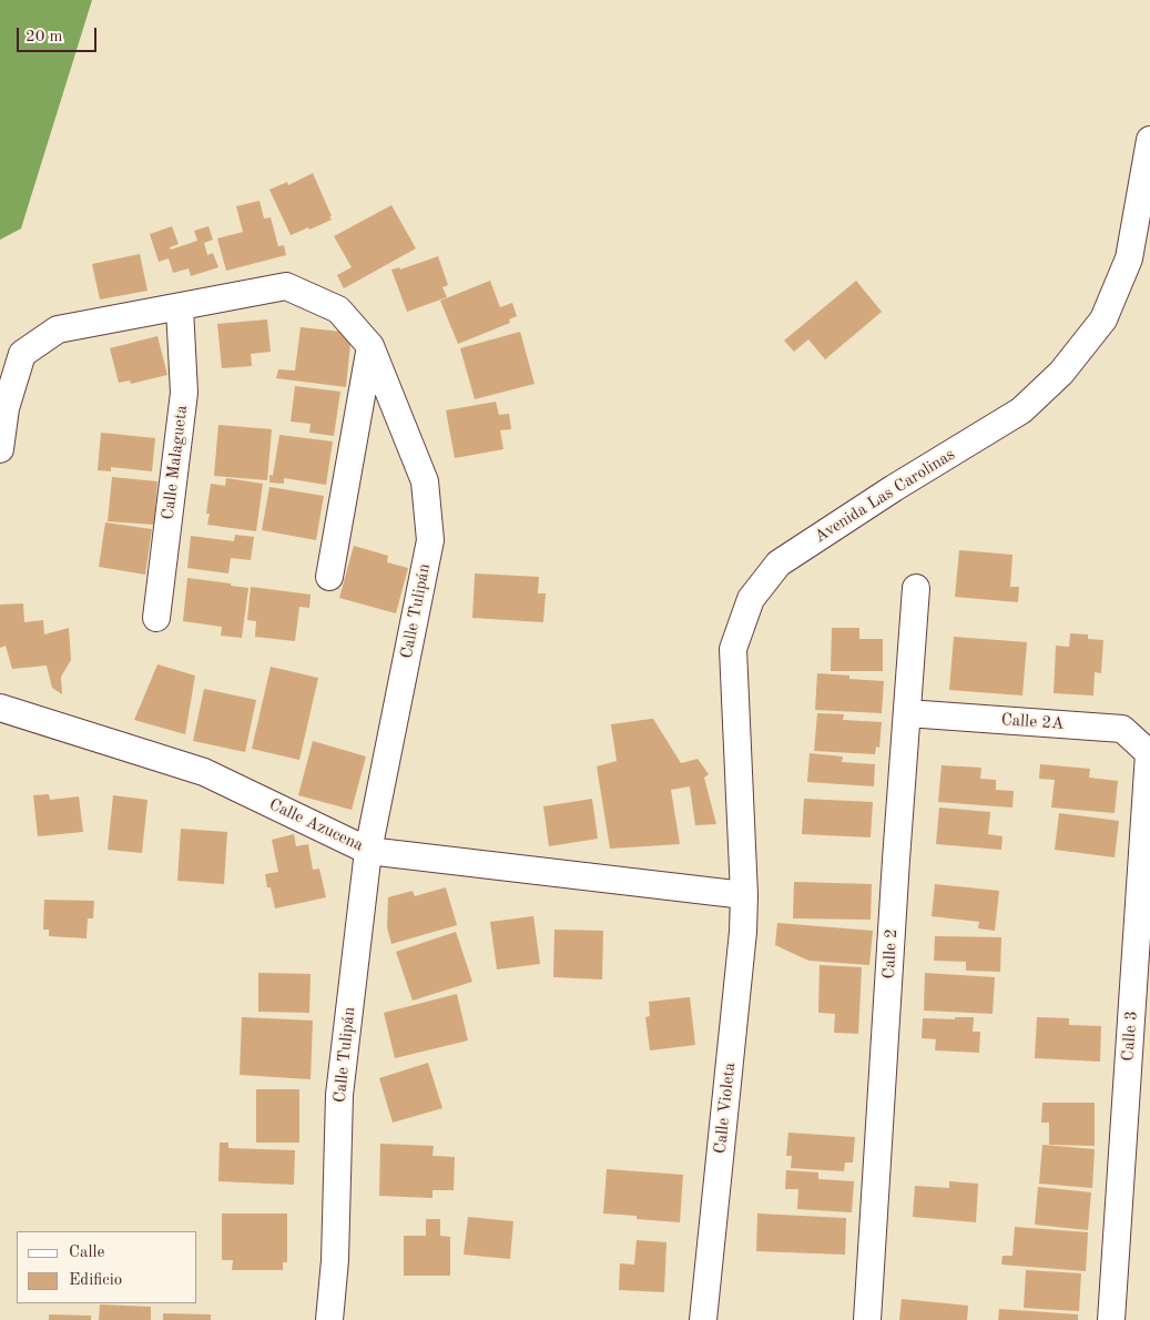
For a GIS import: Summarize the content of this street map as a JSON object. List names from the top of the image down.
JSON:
{
  "streets": {
    "street": [
      "Calle Malagueta",
      "Avenida Las Carolinas",
      "Calle Tulipán",
      "Calle 2A",
      "Calle Azucena",
      "Calle 2",
      "Calle 3",
      "Calle Violeta"
    ]
  },
  "crossings": [
    ["Calle Malagueta", "Calle Tulipán"],
    ["Avenida Las Carolinas", "Calle Azucena"],
    ["Avenida Las Carolinas", "Calle Violeta"],
    ["Calle Tulipán", "Calle Azucena"],
    ["Calle 2A", "Calle 2"],
    ["Calle 2A", "Calle 3"],
    ["Calle Azucena", "Calle Violeta"]
  ],
  "legend": ["Calle", "Edificio"],
  "scale_bar": "20 m"
}
